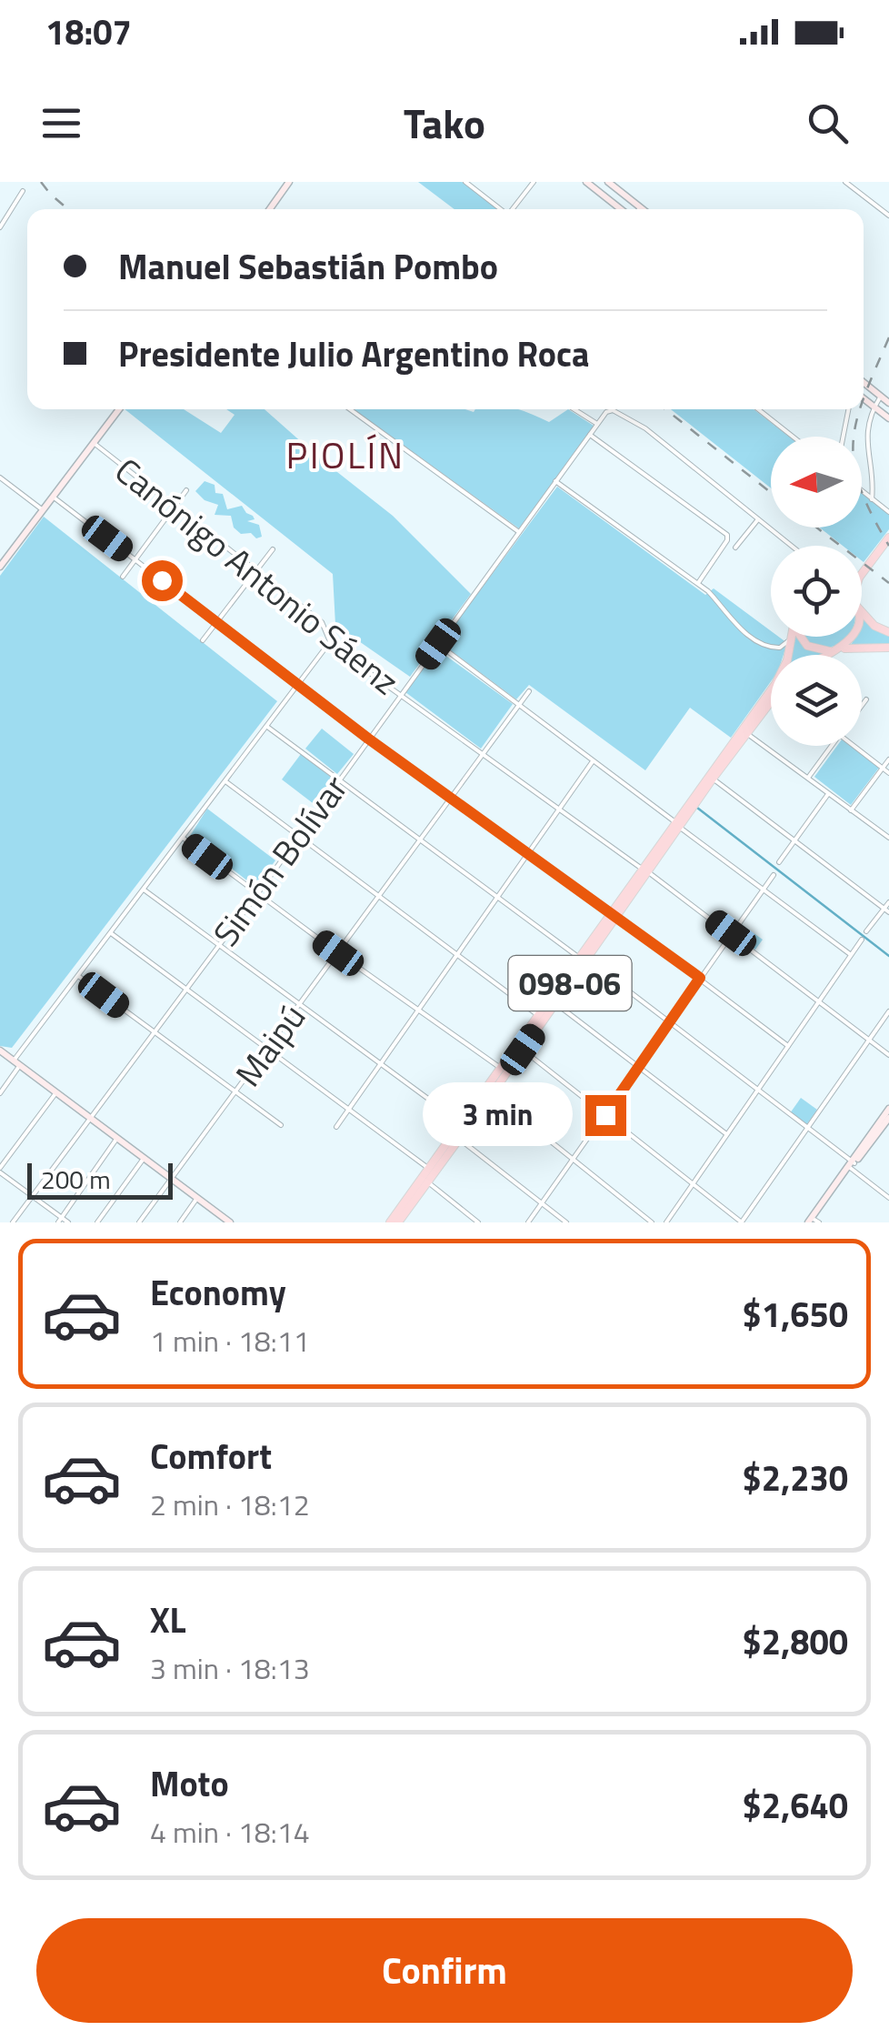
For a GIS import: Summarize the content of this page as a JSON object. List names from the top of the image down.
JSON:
{
  "streets": {
    "main road": ["098-06"],
    "street": ["Canónigo Antonio Sáenz", "Simón Bolívar", "Maipú"]
  },
  "crossings": [
    ["Canónigo Antonio Sáenz", "Simón Bolívar"],
    ["Canónigo Antonio Sáenz", "098-06"],
    ["Canónigo Antonio Sáenz", "Maipú"]
  ],
  "districts": ["PIOLÍN"],
  "scale_bar": "200 m",
  "north": "left",
  "page": {
    "status": "18:07",
    "header": "Tako",
    "banner": ["Manuel Sebastián Pombo", "Presidente Julio Argentino Roca"],
    "bubble": "3 min",
    "scale": "200 m",
    "list": [
      {
        "name": "Economy",
        "note": "1 min · 18:11",
        "value": "$1,650"
      },
      {
        "name": "Comfort",
        "note": "2 min · 18:12",
        "value": "$2,230"
      },
      {
        "name": "XL",
        "note": "3 min · 18:13",
        "value": "$2,800"
      },
      {
        "name": "Moto",
        "note": "4 min · 18:14",
        "value": "$2,640"
      }
    ],
    "buttons": "Confirm"
  }
}
